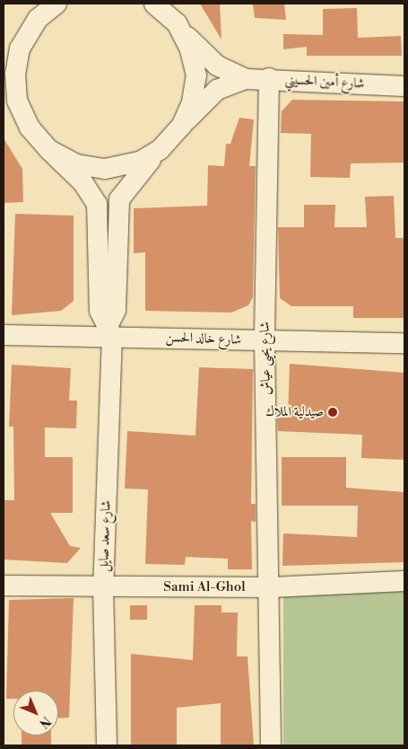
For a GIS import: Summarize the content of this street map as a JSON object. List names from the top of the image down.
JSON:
{
  "streets": {
    "street": [
      "شارع أمين الحسيني",
      "شارع خالد الحسن",
      "شارع يحيى عياش",
      "شارع سعد صايل",
      "Sami Al-Ghol"
    ]
  },
  "crossings": [
    ["شارع أمين الحسيني", "شارع يحيى عياش"],
    ["شارع أمين الحسيني", "شارع سعد صايل"],
    ["شارع خالد الحسن", "شارع يحيى عياش"],
    ["شارع خالد الحسن", "شارع سعد صايل"],
    ["شارع يحيى عياش", "Sami Al-Ghol"],
    ["شارع سعد صايل", "Sami Al-Ghol"]
  ],
  "places": ["صيدلية الملاك"],
  "north": "bottom right"
}
